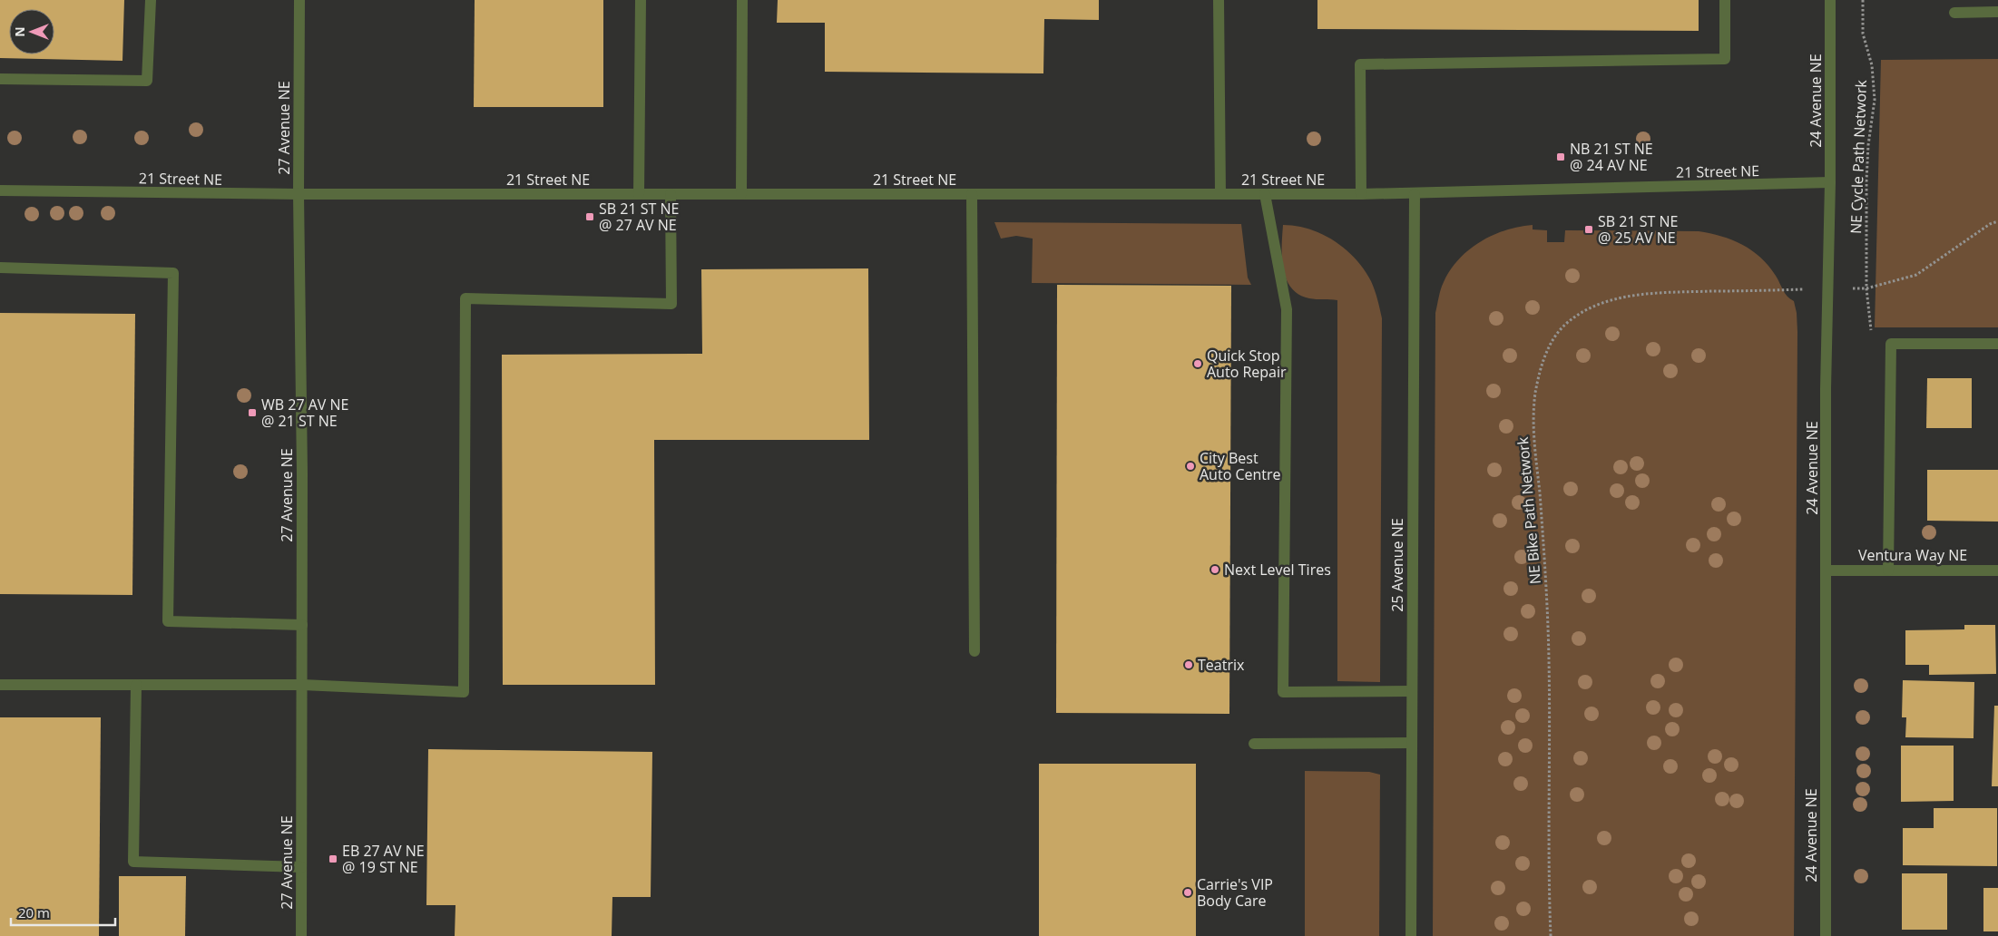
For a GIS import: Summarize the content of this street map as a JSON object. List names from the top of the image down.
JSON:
{
  "streets": {
    "street": [
      "24 Avenue NE",
      "27 Avenue NE",
      "21 Street NE",
      "Ventura Way NE",
      "25 Avenue NE"
    ],
    "path": ["NE Cycle Path Network", "NE Bike Path Network"]
  },
  "crossings": [
    ["24 Avenue NE", "21 Street NE"],
    ["24 Avenue NE", "Ventura Way NE"],
    ["27 Avenue NE", "21 Street NE"],
    ["21 Street NE", "25 Avenue NE"]
  ],
  "places": {
    "transit": [
      "NB 21 ST NE @ 24 AV NE",
      "SB 21 ST NE @ 27 AV NE",
      "SB 21 ST NE @ 25 AV NE",
      "WB 27 AV NE @ 21 ST NE",
      "EB 27 AV NE @ 19 ST NE"
    ],
    "other": [
      "Quick Stop Auto Repair",
      "City Best Auto Centre",
      "Next Level Tires",
      "Teatrix",
      "Carrie's VIP Body Care"
    ]
  },
  "scale_bar": "20 m",
  "north": "left"
}
